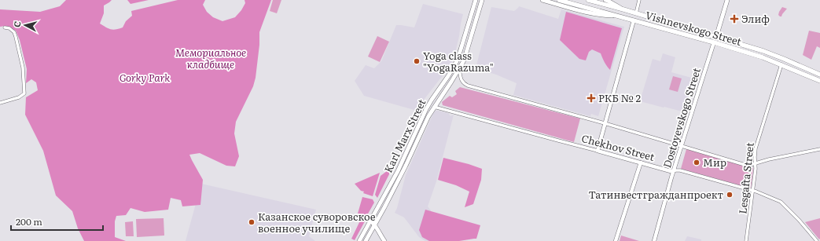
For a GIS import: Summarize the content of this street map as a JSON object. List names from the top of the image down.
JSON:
{
  "streets": {
    "main road": ["Vishnevskogo Street", "Dostoyevskogo Street", "Karl Marx Street"],
    "street": ["Chekhov Street", "Lesgafta Street"]
  },
  "crossings": [
    ["Vishnevskogo Street", "Dostoyevskogo Street"],
    ["Vishnevskogo Street", "Lesgafta Street"],
    ["Dostoyevskogo Street", "Chekhov Street"],
    ["Karl Marx Street", "Chekhov Street"],
    ["Chekhov Street", "Lesgafta Street"]
  ],
  "parks": ["Мемориальное кладбище", "Gorky Park"],
  "places": {
    "health": ["Элиф", "РКБ № 2"],
    "other": [
      "Yoga class \"YogaRazuma\"",
      "Мир",
      "Татинвестгражданпроект",
      "Казанское суворовское военное училище"
    ]
  },
  "scale_bar": "200 m",
  "north": "left"
}
